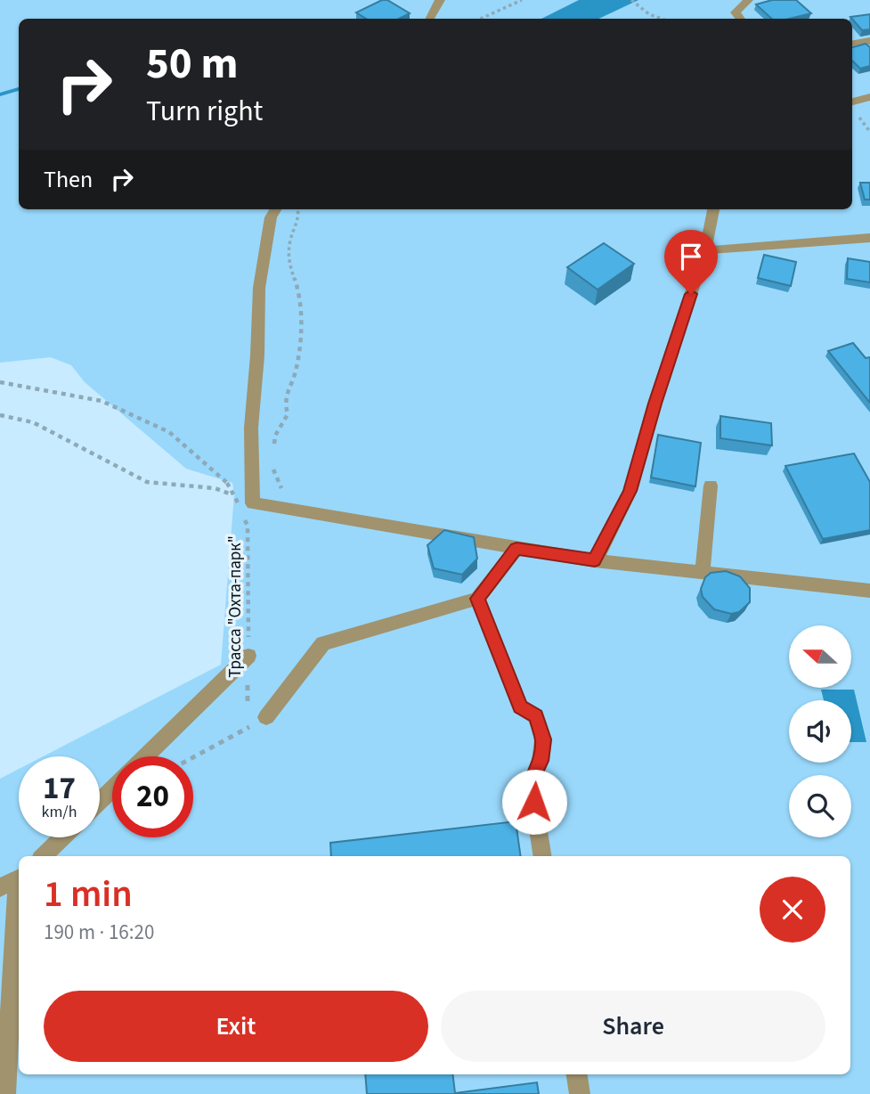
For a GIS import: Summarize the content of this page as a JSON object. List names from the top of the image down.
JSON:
{
  "streets": {
    "path": ["Трасса \"Охта-парк\""]
  },
  "north": "left",
  "page": {
    "turn": ["50 m", "Turn right"],
    "then": "Then",
    "speed": "17 km/h",
    "limit": "20",
    "heading": ["1 min", "190 m · 16:20"],
    "buttons": ["Exit", "Share"]
  }
}
